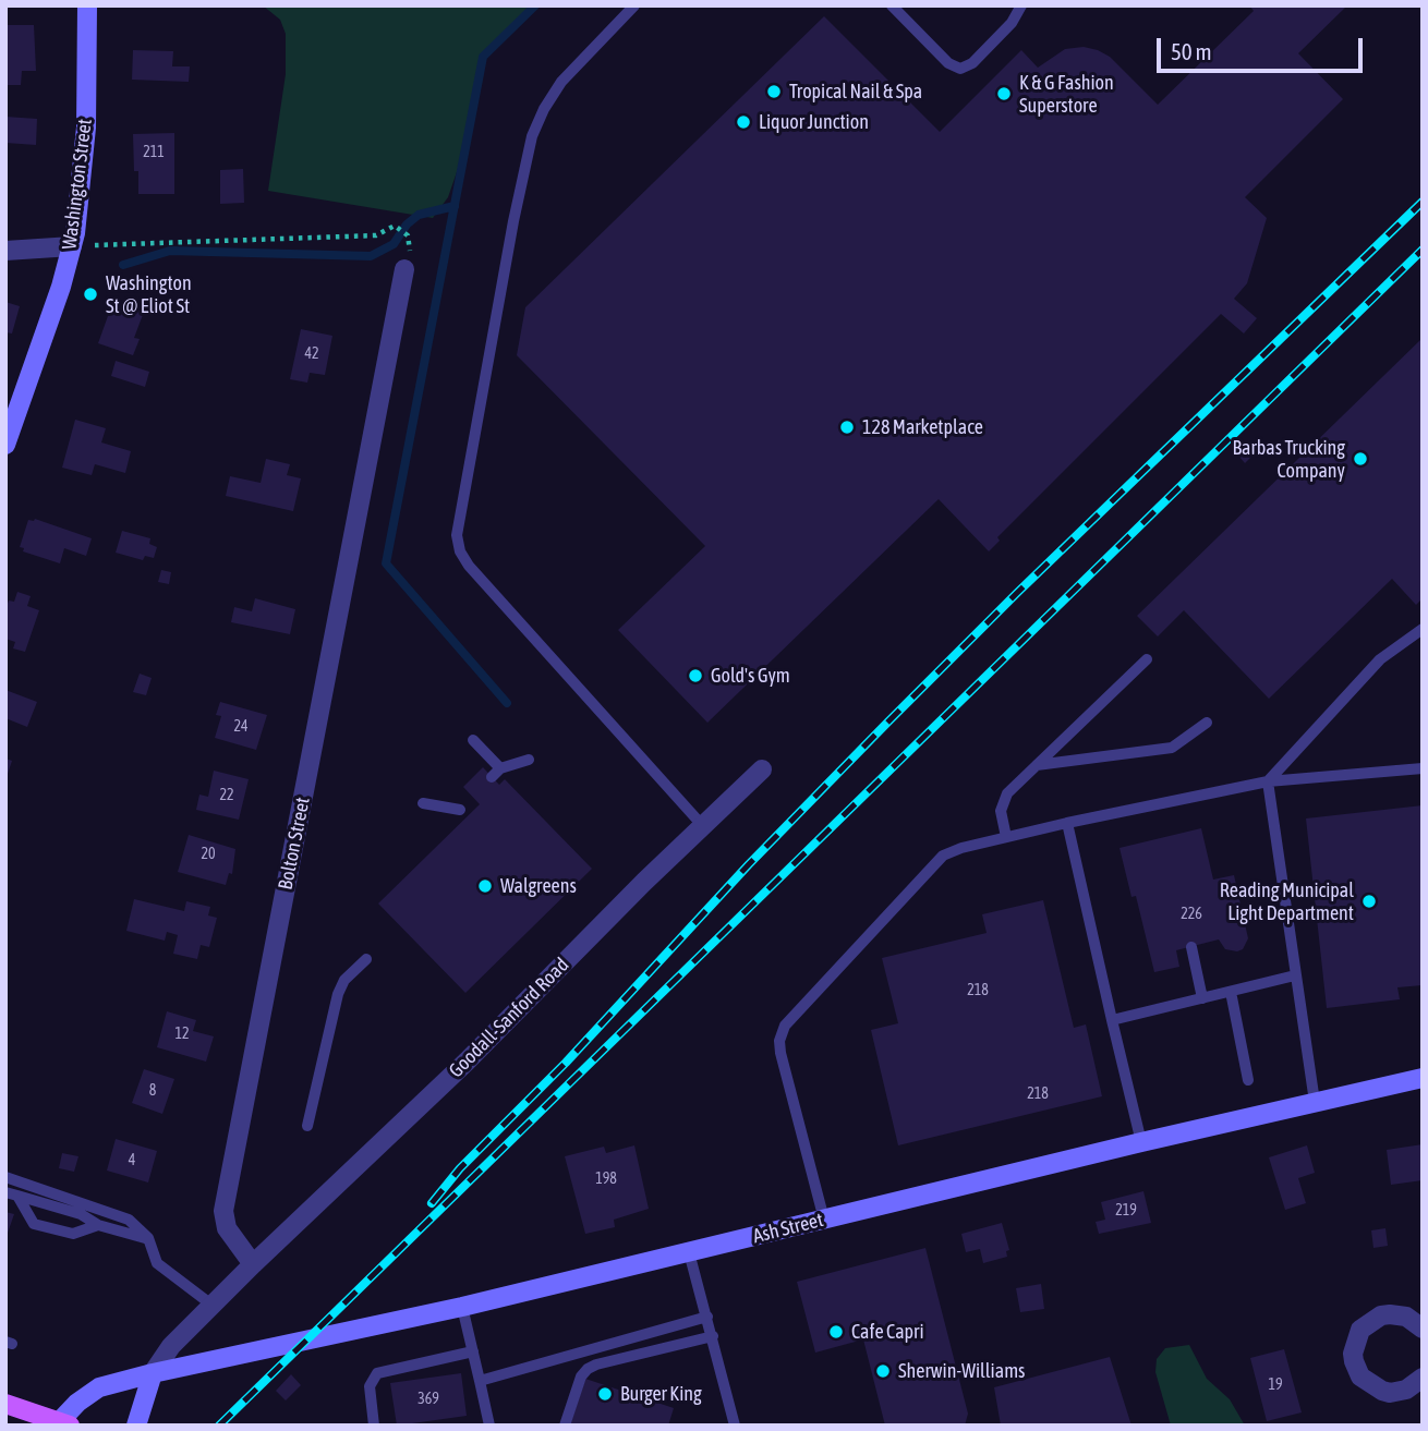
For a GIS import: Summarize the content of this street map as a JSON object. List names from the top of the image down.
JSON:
{
  "streets": {
    "street": [
      "Washington Street",
      "Bolton Street",
      "Goodall-Sanford Road",
      "Ash Street"
    ]
  },
  "crossings": [
    ["Bolton Street", "Goodall-Sanford Road"]
  ],
  "places": [
    "Tropical Nail & Spa",
    "K & G Fashion Superstore",
    "Liquor Junction",
    "Washington St @ Eliot St",
    "128 Marketplace",
    "Barbas Trucking Company",
    "Gold's Gym",
    "Walgreens",
    "Reading Municipal Light Department",
    "Cafe Capri",
    "Sherwin-Williams",
    "Burger King"
  ],
  "house_numbers": [
    "211",
    "42",
    "24",
    "22",
    "20",
    "226",
    "218",
    "12",
    "8",
    "218",
    "4",
    "198",
    "219",
    "19",
    "369"
  ],
  "scale_bar": "50 m"
}
